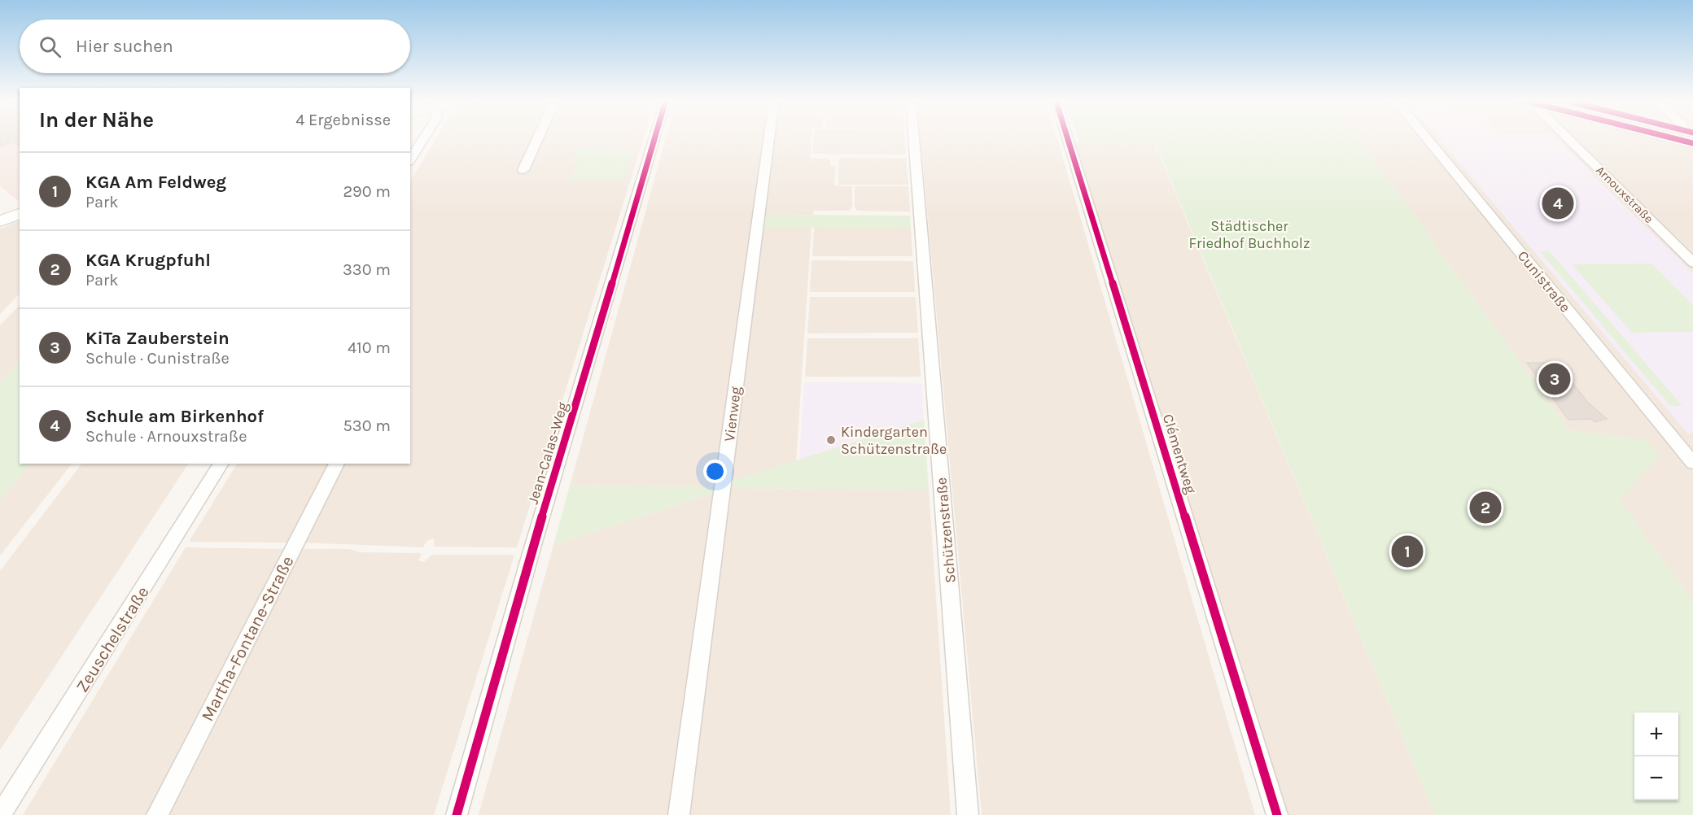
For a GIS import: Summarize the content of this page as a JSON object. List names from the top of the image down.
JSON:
{
  "streets": {
    "street": [
      "Arnouxstraße",
      "Cunistraße",
      "Vienweg",
      "Jean-Calas-Weg",
      "Clémentweg",
      "Schützenstraße",
      "Martha-Fontane-Straße",
      "Zeuschelstraße"
    ]
  },
  "parks": ["Städtischer Friedhof Buchholz"],
  "places": ["Kindergarten Schützenstraße"],
  "page": {
    "search": "Hier suchen",
    "heading": ["In der Nähe", "4 Ergebnisse"],
    "list": [
      {
        "mark": "1",
        "name": "KGA Am Feldweg",
        "note": "Park",
        "value": "290 m"
      },
      {
        "mark": "2",
        "name": "KGA Krugpfuhl",
        "note": "Park",
        "value": "330 m"
      },
      {
        "mark": "3",
        "name": "KiTa Zauberstein",
        "note": "Schule · Cunistraße",
        "value": "410 m"
      },
      {
        "mark": "4",
        "name": "Schule am Birkenhof",
        "note": "Schule · Arnouxstraße",
        "value": "530 m"
      }
    ],
    "pins": [
      "4",
      "3",
      "2",
      "1"
    ],
    "map_buttons": ["+", "−"]
  }
}
